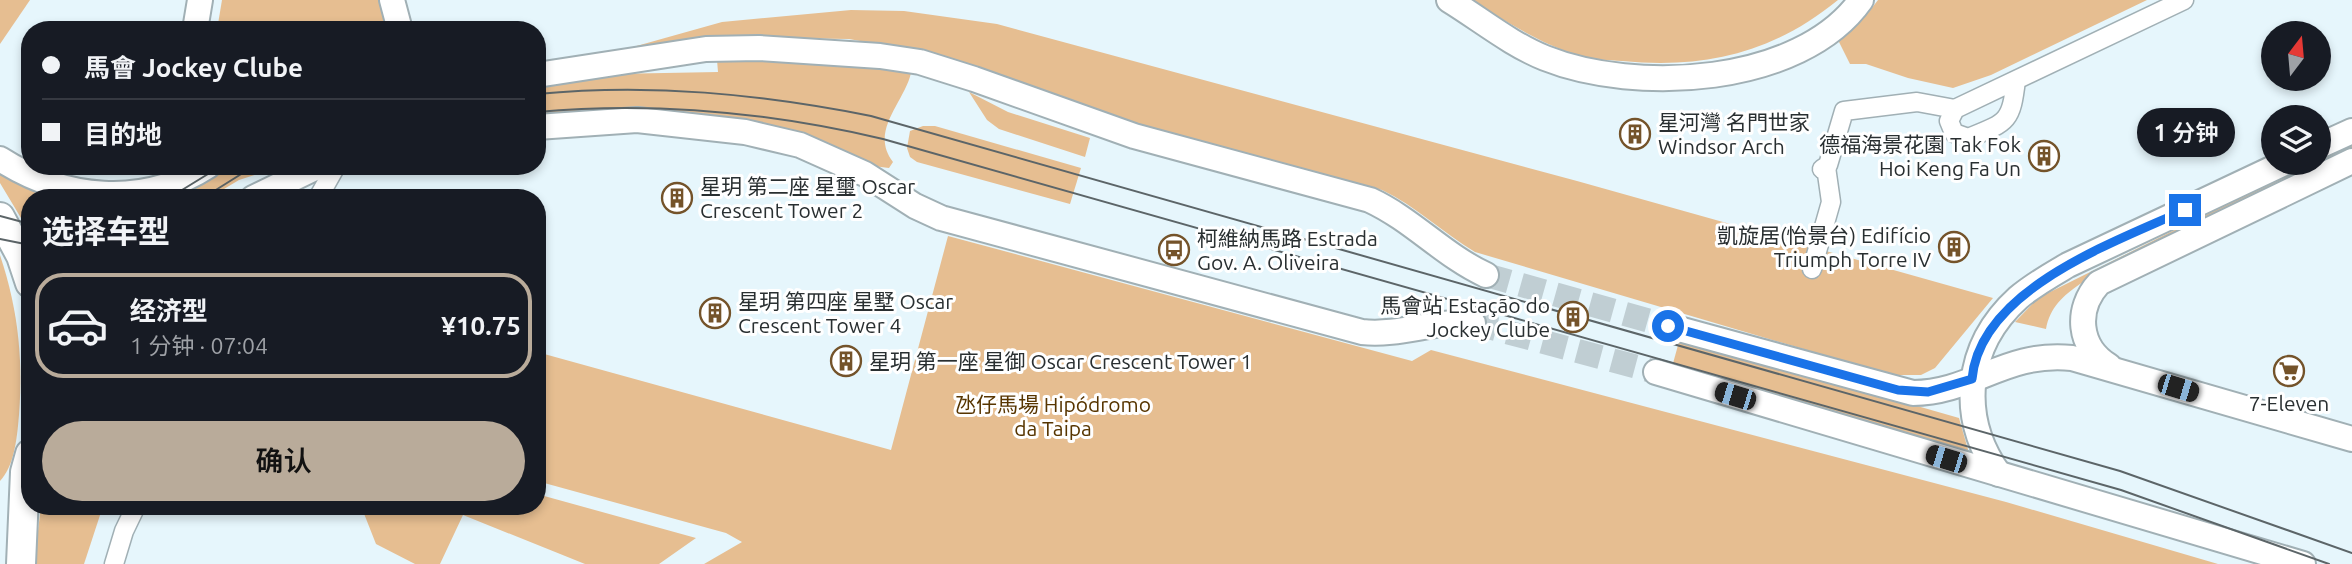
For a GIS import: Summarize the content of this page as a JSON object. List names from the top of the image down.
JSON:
{
  "parks": ["氹仔馬場 Hipódromo da Taipa"],
  "places": {
    "building": [
      "星河灣 名門世家 Windsor Arch",
      "德福海景花園 Tak Fok Hoi Keng Fa Un",
      "星玥 第二座 星璽 Oscar Crescent Tower 2",
      "凱旋居(怡景台) Edifício Triumph Torre IV",
      "星玥 第四座 星墅 Oscar Crescent Tower 4",
      "馬會站 Estação do Jockey Clube",
      "星玥 第一座 星御 Oscar Crescent Tower 1"
    ],
    "bus stop": ["柯維納馬路 Estrada Gov. A. Oliveira"],
    "supermarket": ["7-Eleven"]
  },
  "north": "top",
  "page": {
    "banner": ["馬會 Jockey Clube", "目的地"],
    "bubble": "1 分钟",
    "heading": "选择车型",
    "list": [
      {
        "name": "经济型",
        "note": "1 分钟 · 07:04",
        "value": "¥10.75"
      }
    ],
    "buttons": "确认"
  }
}
